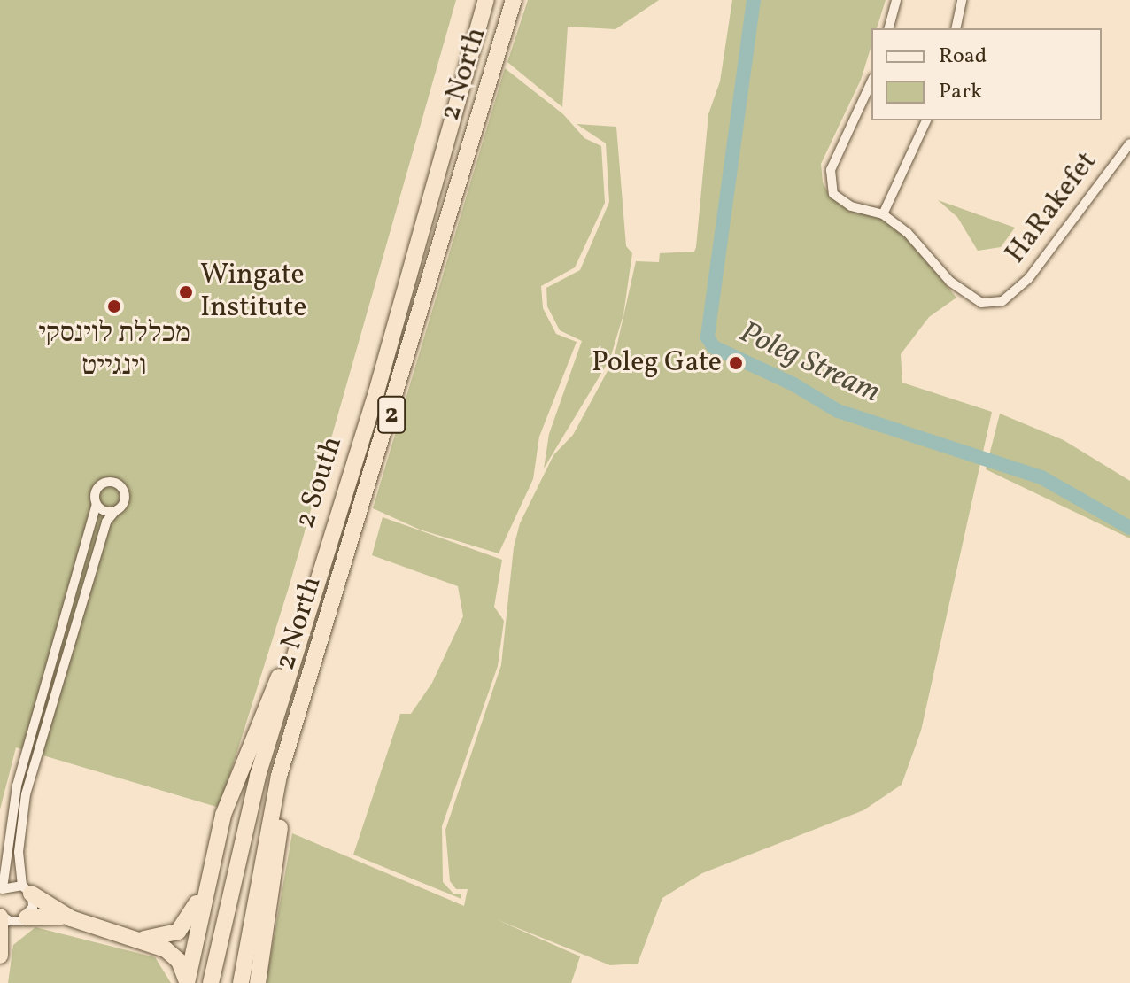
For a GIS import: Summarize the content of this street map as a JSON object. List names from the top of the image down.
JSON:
{
  "streets": {
    "highway": ["2 North", "2", "2 South"],
    "street": ["HaRakefet"]
  },
  "water": ["Poleg Stream"],
  "places": ["Wingate Institute", "מכללת לוינסקי וינגייט", "Poleg Gate"],
  "legend": ["Road", "Park"]
}
